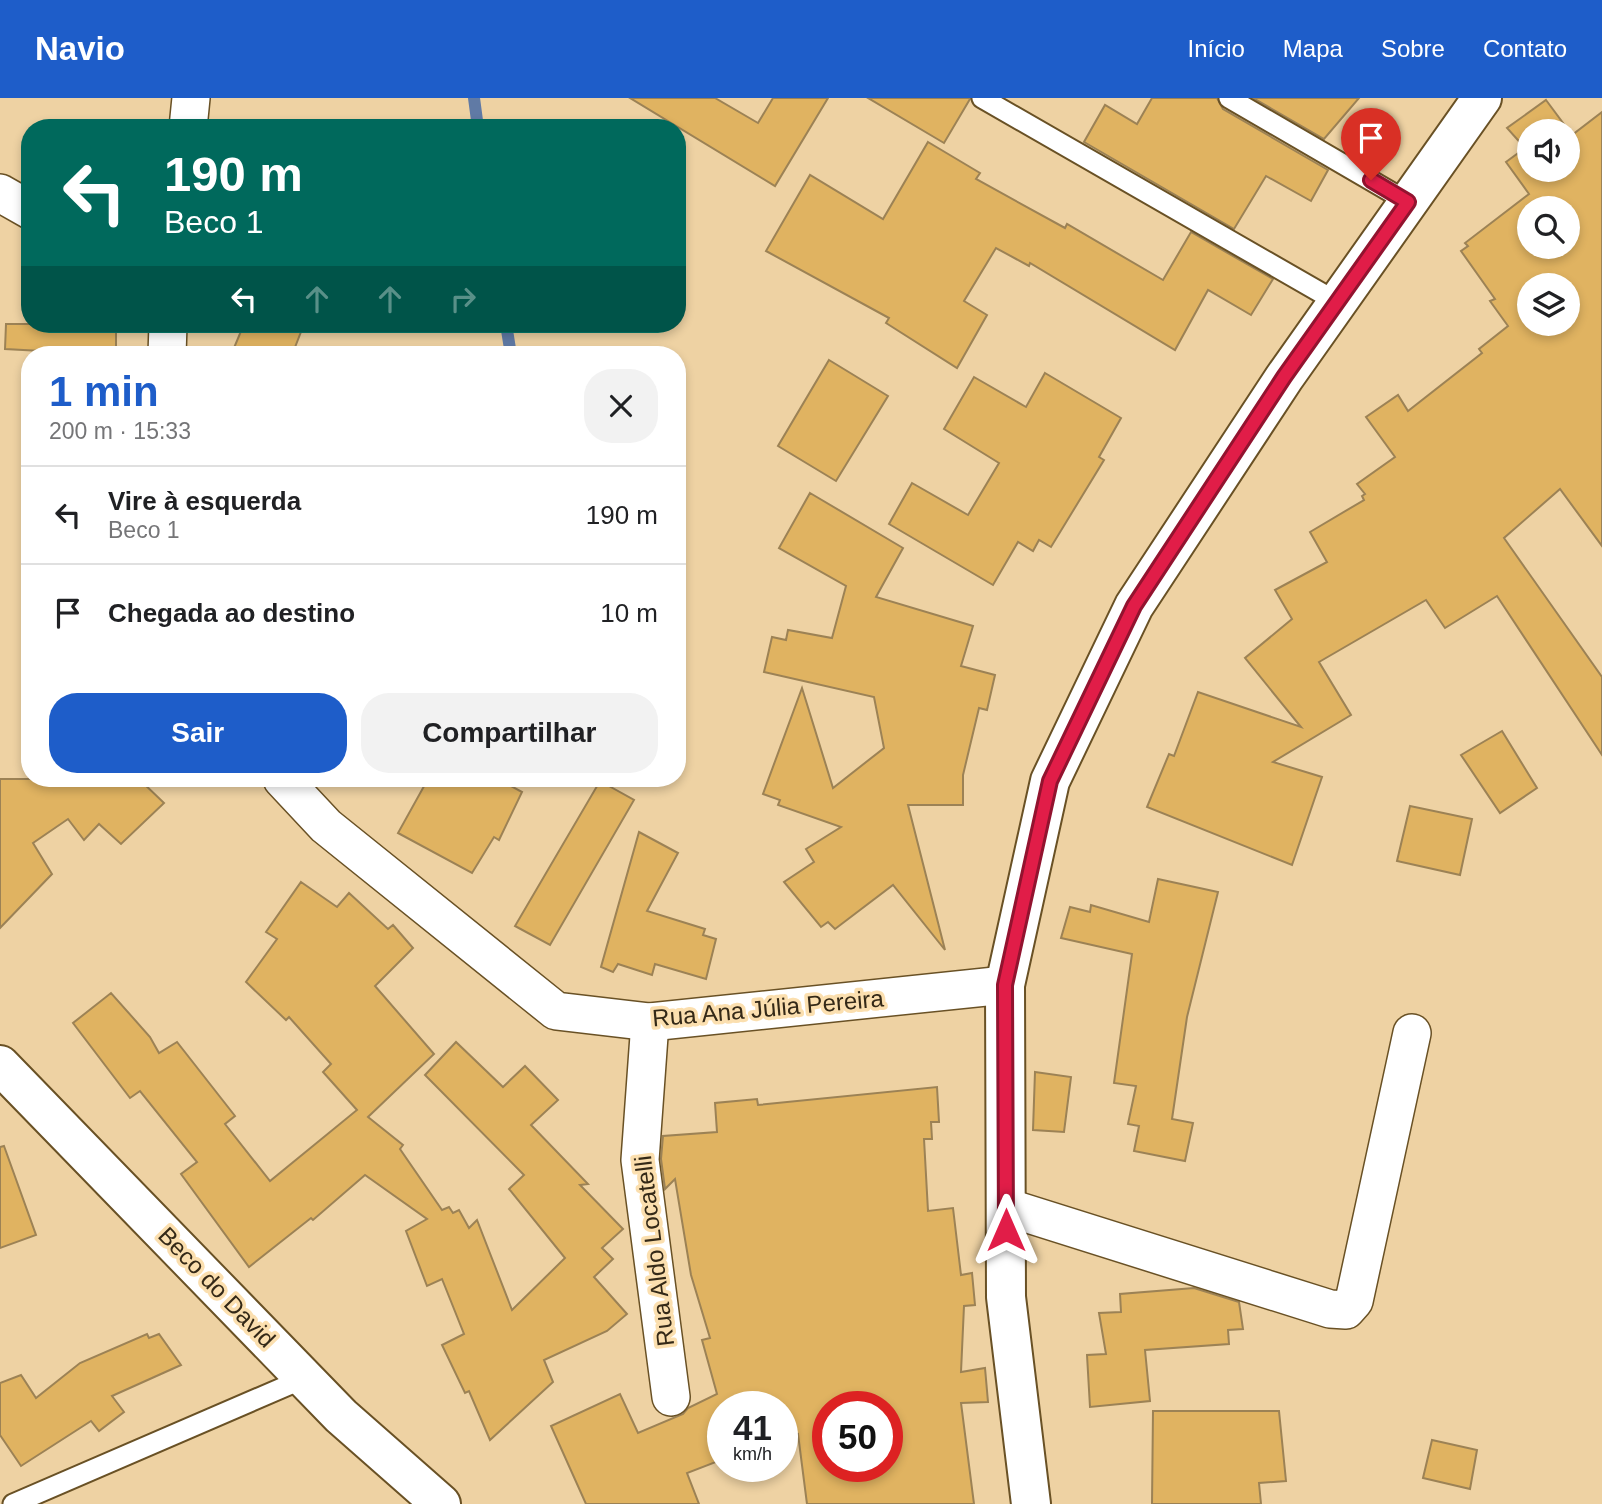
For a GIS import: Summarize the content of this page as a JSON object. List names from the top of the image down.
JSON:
{
  "streets": {
    "main road": ["Beco do David"],
    "street": ["Rua Ana Júlia Pereira", "Rua Aldo Locatelli"]
  },
  "crossings": [
    ["Rua Ana Júlia Pereira", "Rua Aldo Locatelli"]
  ],
  "page": {
    "header": "Navio",
    "nav": [
      "Início",
      "Mapa",
      "Sobre",
      "Contato"
    ],
    "turn": ["190 m", "Beco 1"],
    "heading": ["1 min", "200 m · 15:33"],
    "list": [
      {
        "name": "Vire à esquerda",
        "note": "Beco 1",
        "value": "190 m"
      },
      {
        "name": "Chegada ao destino",
        "value": "10 m"
      }
    ],
    "buttons": ["Sair", "Compartilhar"],
    "speed": "41 km/h",
    "limit": "50"
  }
}
